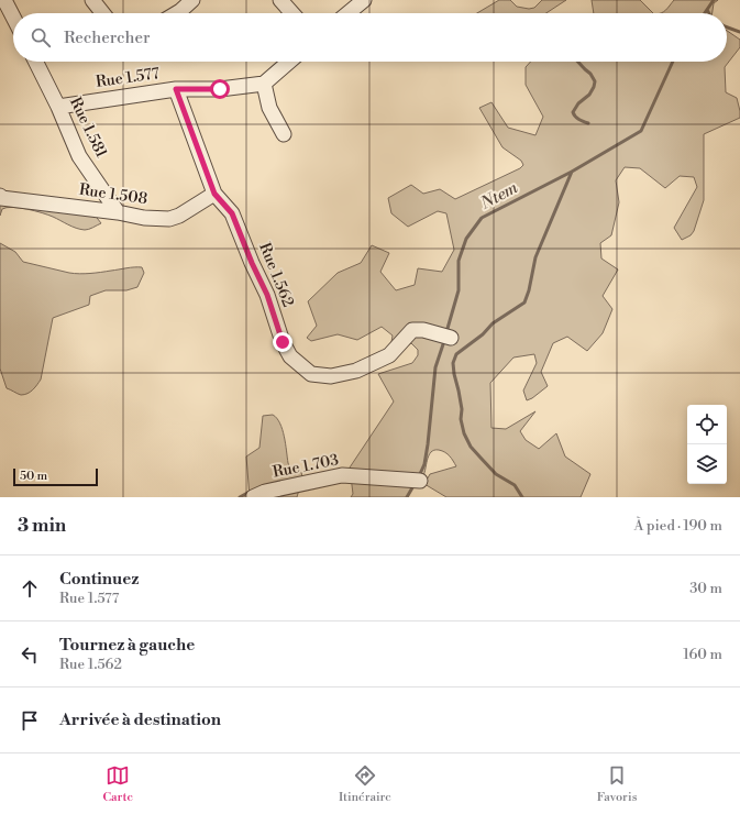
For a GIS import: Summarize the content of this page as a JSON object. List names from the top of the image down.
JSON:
{
  "streets": {
    "street": [
      "Rue 1.577",
      "Rue 1.581",
      "Rue 1.508",
      "Rue 1.562",
      "Rue 1.703"
    ]
  },
  "crossings": [
    ["Rue 1.577", "Rue 1.581"],
    ["Rue 1.577", "Rue 1.562"],
    ["Rue 1.581", "Rue 1.508"],
    ["Rue 1.508", "Rue 1.562"]
  ],
  "water": ["Ntem"],
  "scale_bar": "50 m",
  "page": {
    "search": "Rechercher",
    "scale": "50 m",
    "heading": ["3 min", "À pied · 190 m"],
    "list": [
      ["Continuez", "Rue 1.577", "30 m"],
      ["Tournez à gauche", "Rue 1.562", "160 m"],
      "Arrivée à destination"
    ],
    "nav": ["Carte", "Itinéraire", "Favoris"]
  }
}
